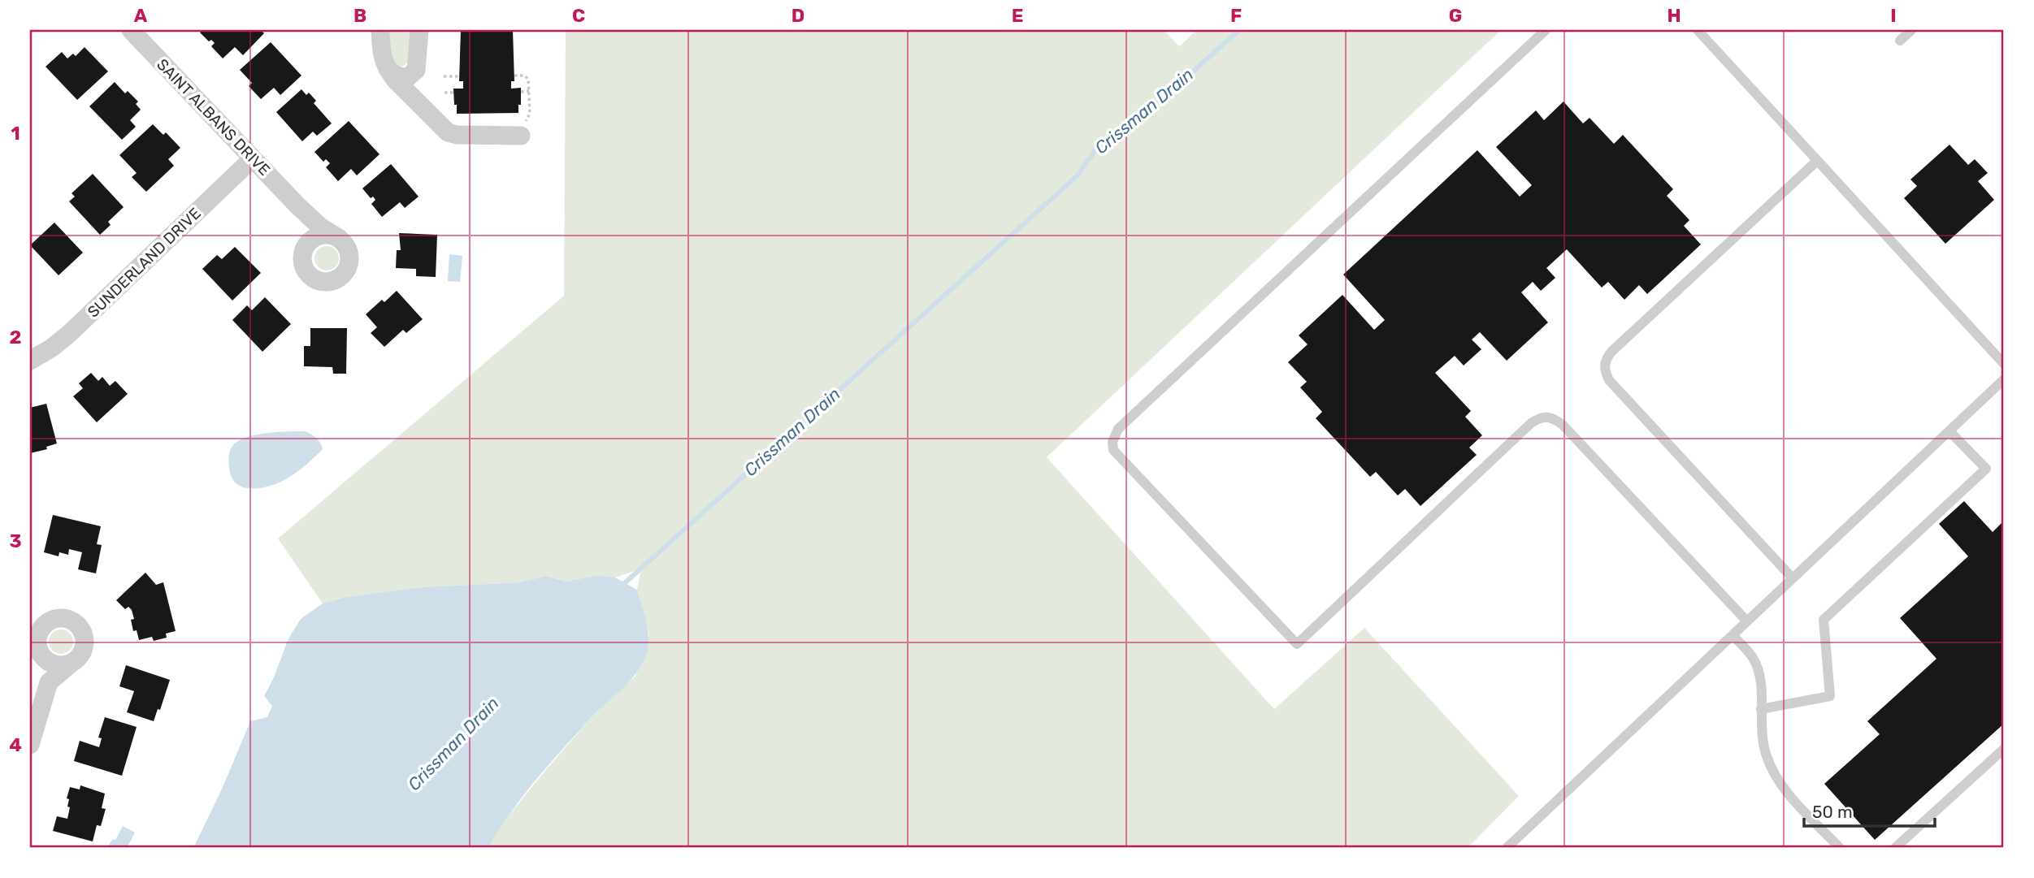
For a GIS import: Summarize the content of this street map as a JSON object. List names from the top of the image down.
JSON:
{
  "streets": {
    "street": ["SAINT ALBANS DRIVE", "SUNDERLAND DRIVE"]
  },
  "crossings": [
    ["SAINT ALBANS DRIVE", "SUNDERLAND DRIVE"]
  ],
  "water": ["Crissman Drain"],
  "scale_bar": "50 m",
  "grid": {
    "columns": [
      "A",
      "B",
      "C",
      "D",
      "E",
      "F",
      "G",
      "H",
      "I"
    ],
    "rows": [
      "1",
      "2",
      "3",
      "4"
    ]
  }
}
